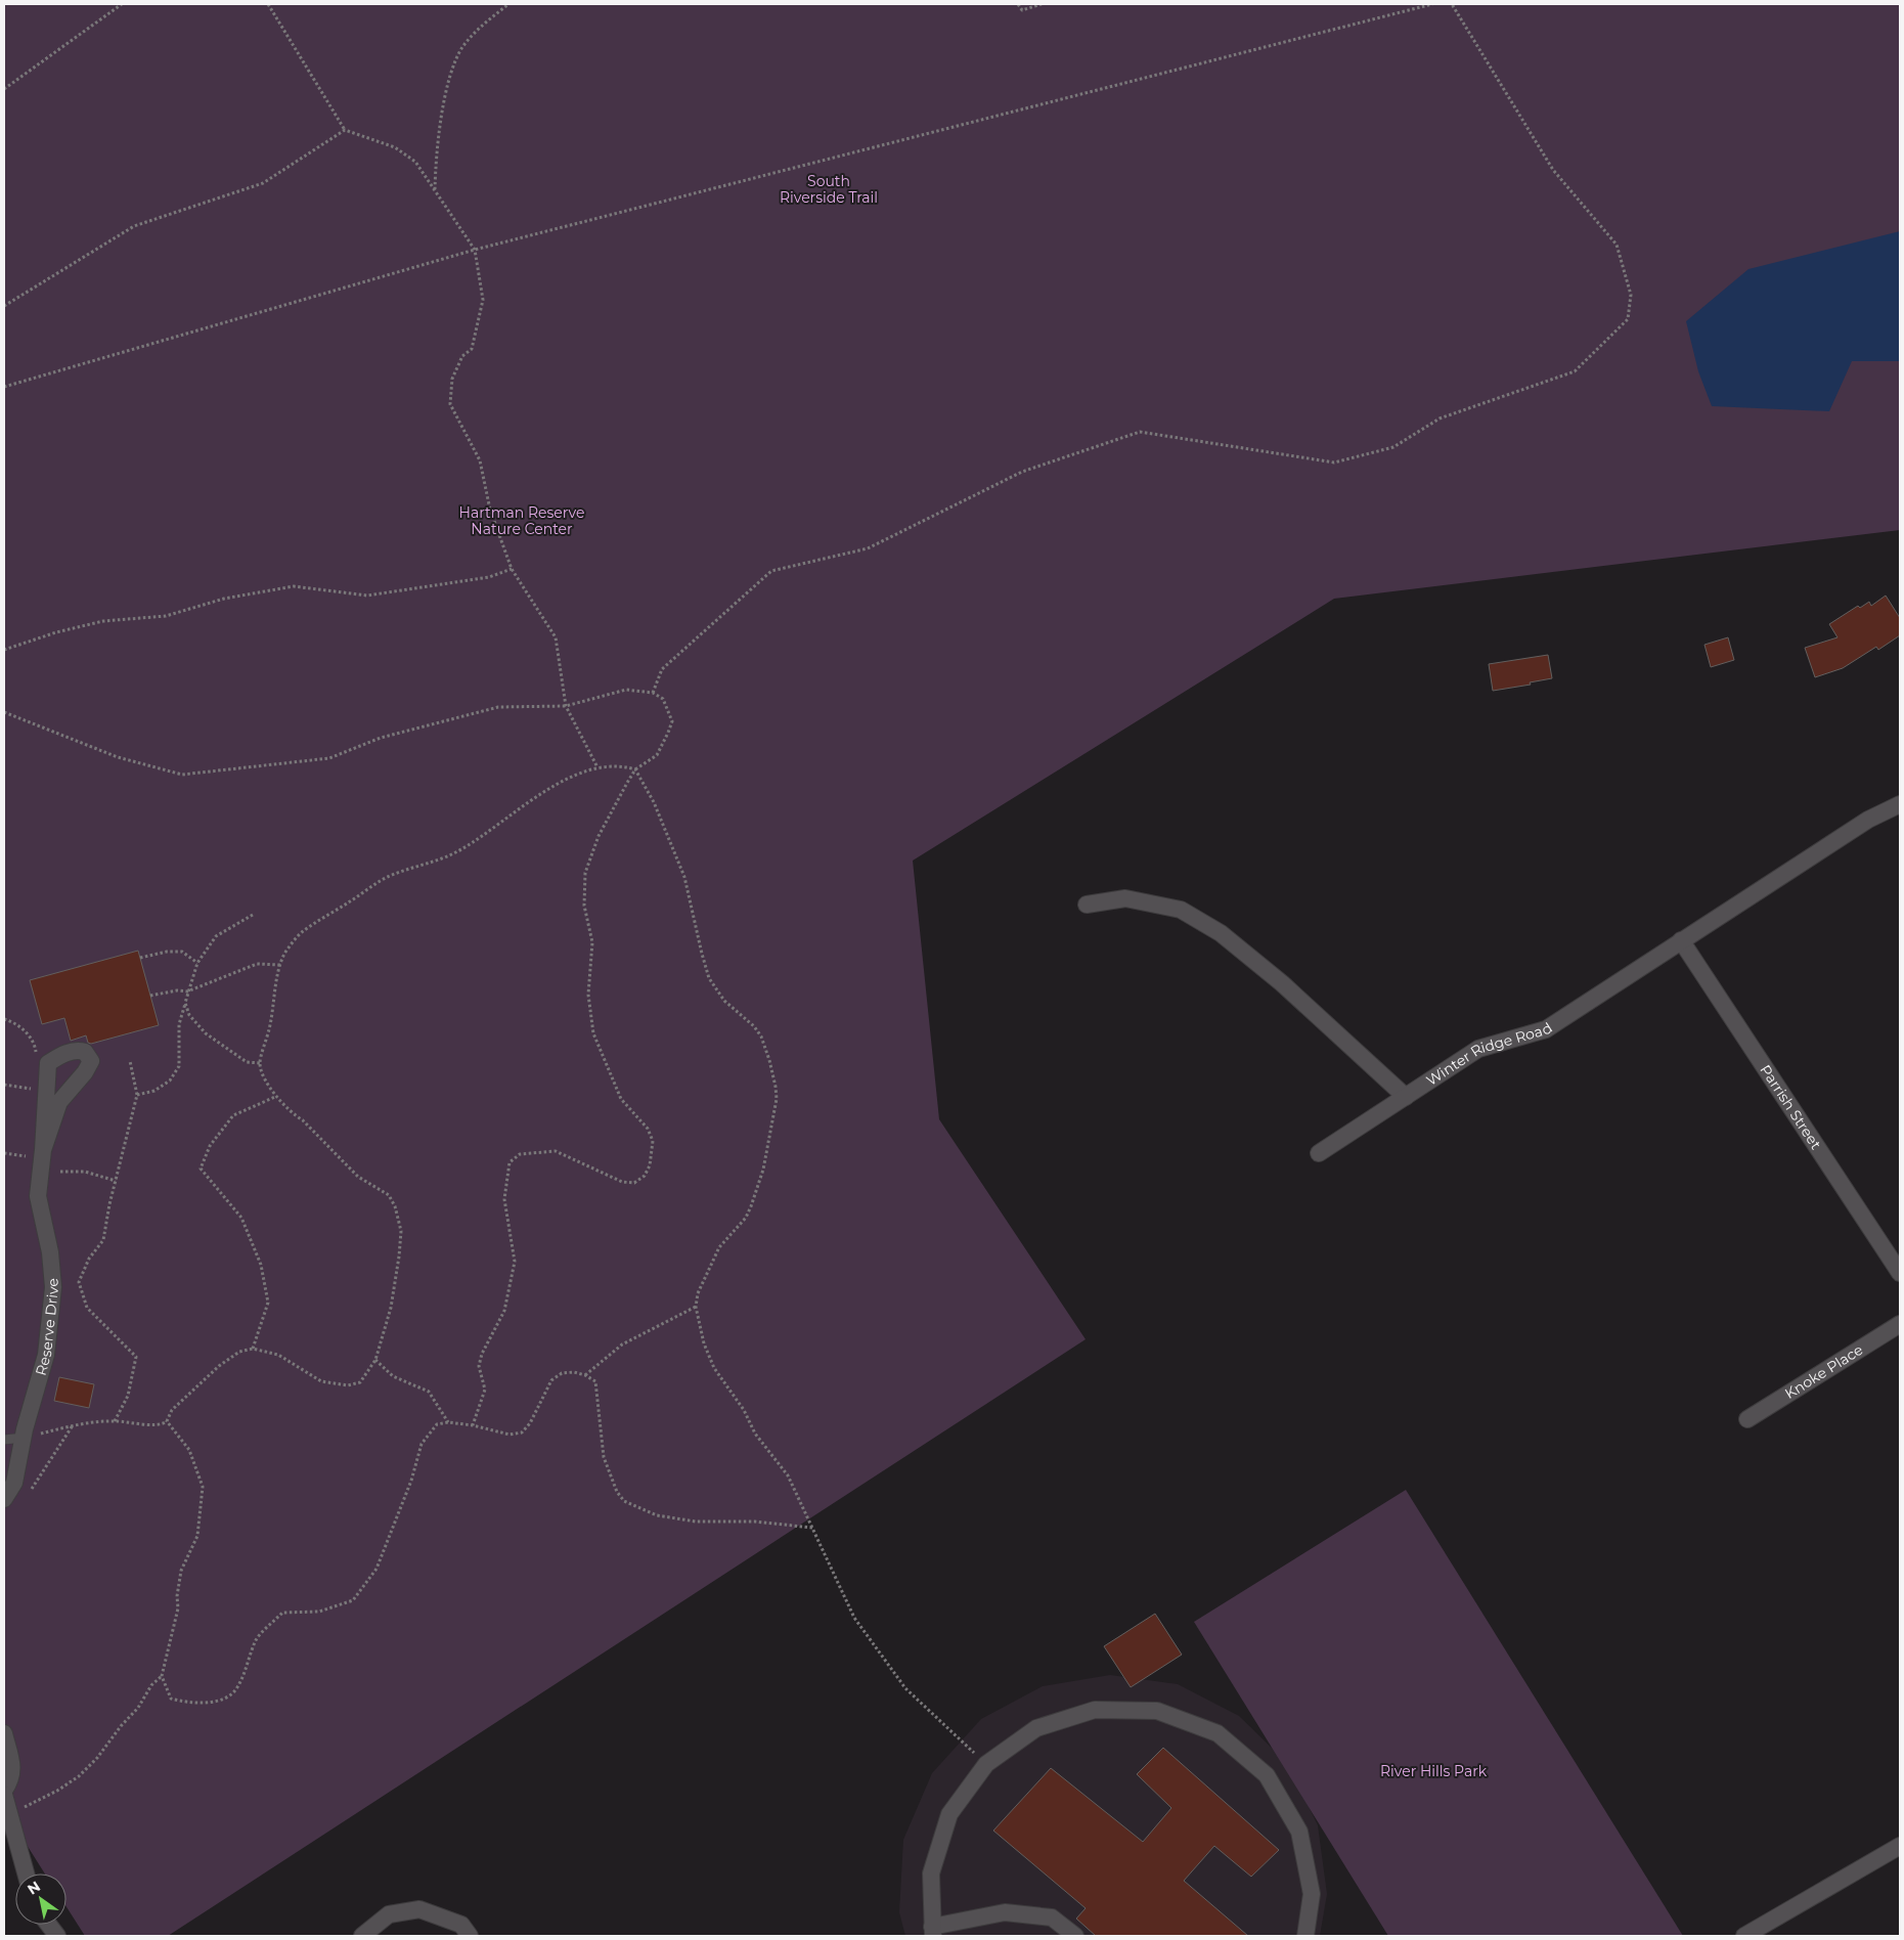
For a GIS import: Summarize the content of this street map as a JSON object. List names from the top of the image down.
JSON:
{
  "streets": {
    "street": [
      "Winter Ridge Road",
      "Parrish Street",
      "Reserve Drive",
      "Knoke Place"
    ]
  },
  "crossings": [
    ["Winter Ridge Road", "Parrish Street"]
  ],
  "parks": ["South Riverside Trail", "Hartman Reserve Nature Center", "River Hills Park"],
  "north": "top left"
}
